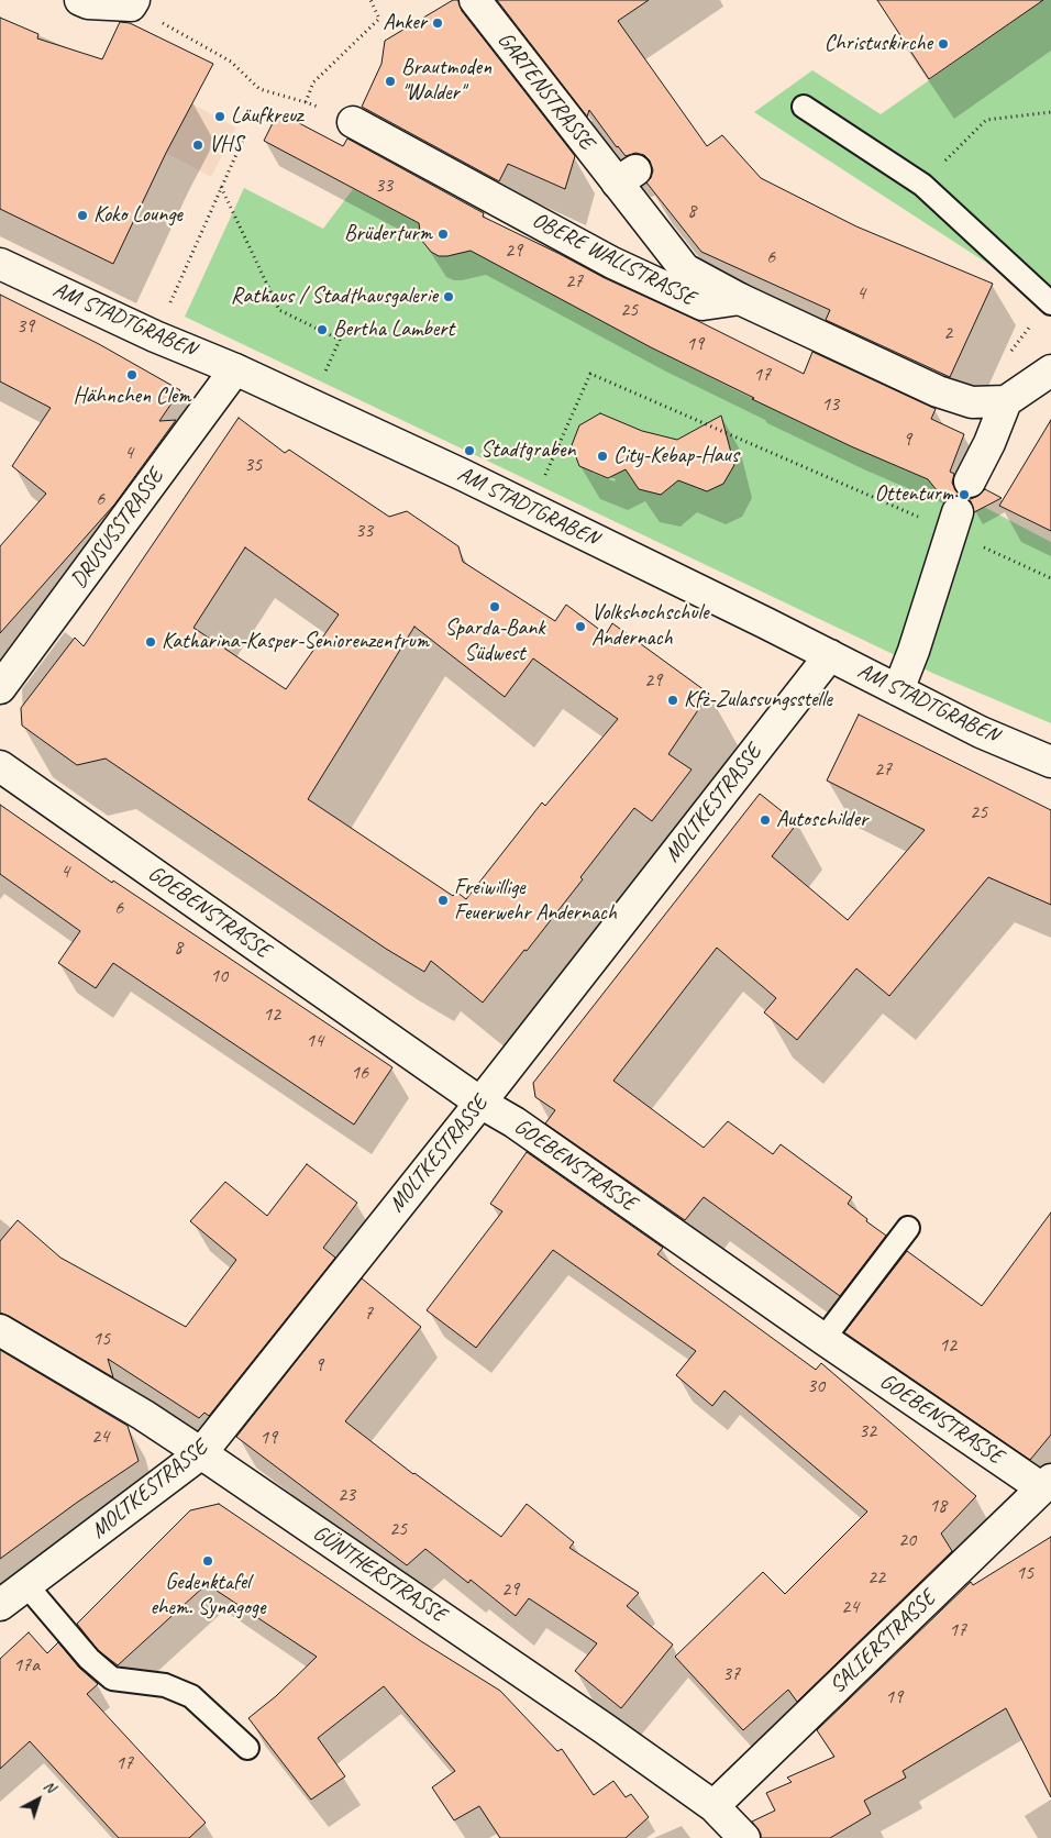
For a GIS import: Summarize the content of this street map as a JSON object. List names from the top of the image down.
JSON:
{
  "streets": {
    "street": [
      "GARTENSTRASSE",
      "OBERE WALLSTRASSE",
      "AM STADTGRABEN",
      "DRUSUSSTRASSE",
      "MOLTKESTRASSE",
      "GOEBENSTRASSE",
      "GÜNTHERSTRASSE",
      "SALIERSTRASSE"
    ]
  },
  "crossings": [
    ["GARTENSTRASSE", "OBERE WALLSTRASSE"],
    ["AM STADTGRABEN", "DRUSUSSTRASSE"],
    ["AM STADTGRABEN", "MOLTKESTRASSE"],
    ["MOLTKESTRASSE", "GOEBENSTRASSE"],
    ["MOLTKESTRASSE", "GÜNTHERSTRASSE"],
    ["GOEBENSTRASSE", "SALIERSTRASSE"],
    ["GÜNTHERSTRASSE", "SALIERSTRASSE"]
  ],
  "places": [
    "Anker",
    "Christuskirche",
    "Brautmoden \"Walder\"",
    "Läufkreuz",
    "VHS",
    "Koko Lounge",
    "Brüderturm",
    "Rathaus / Stadthausgalerie",
    "Bertha Lambert",
    "Hähnchen Clem",
    "Stadtgraben",
    "City-Kebap-Haus",
    "Ottenturm",
    "Sparda-Bank Südwest",
    "Volkshochschule Andernach",
    "Katharina-Kasper-Seniorenzentrum",
    "Kfz-Zulassungsstelle",
    "Autoschilder",
    "Freiwillige Feuerwehr Andernach",
    "Gedenktafel ehem. Synagoge"
  ],
  "house_numbers": [
    "33",
    "8",
    "29",
    "6",
    "27",
    "4",
    "25",
    "39",
    "2",
    "19",
    "17",
    "13",
    "9",
    "4",
    "35",
    "6",
    "33",
    "29",
    "27",
    "25",
    "4",
    "6",
    "8",
    "10",
    "12",
    "14",
    "16",
    "7",
    "15",
    "12",
    "9",
    "30",
    "32",
    "24",
    "19",
    "23",
    "18",
    "25",
    "20",
    "15",
    "22",
    "29",
    "24",
    "17",
    "17a",
    "37",
    "19",
    "17"
  ],
  "north": "top right"
}
